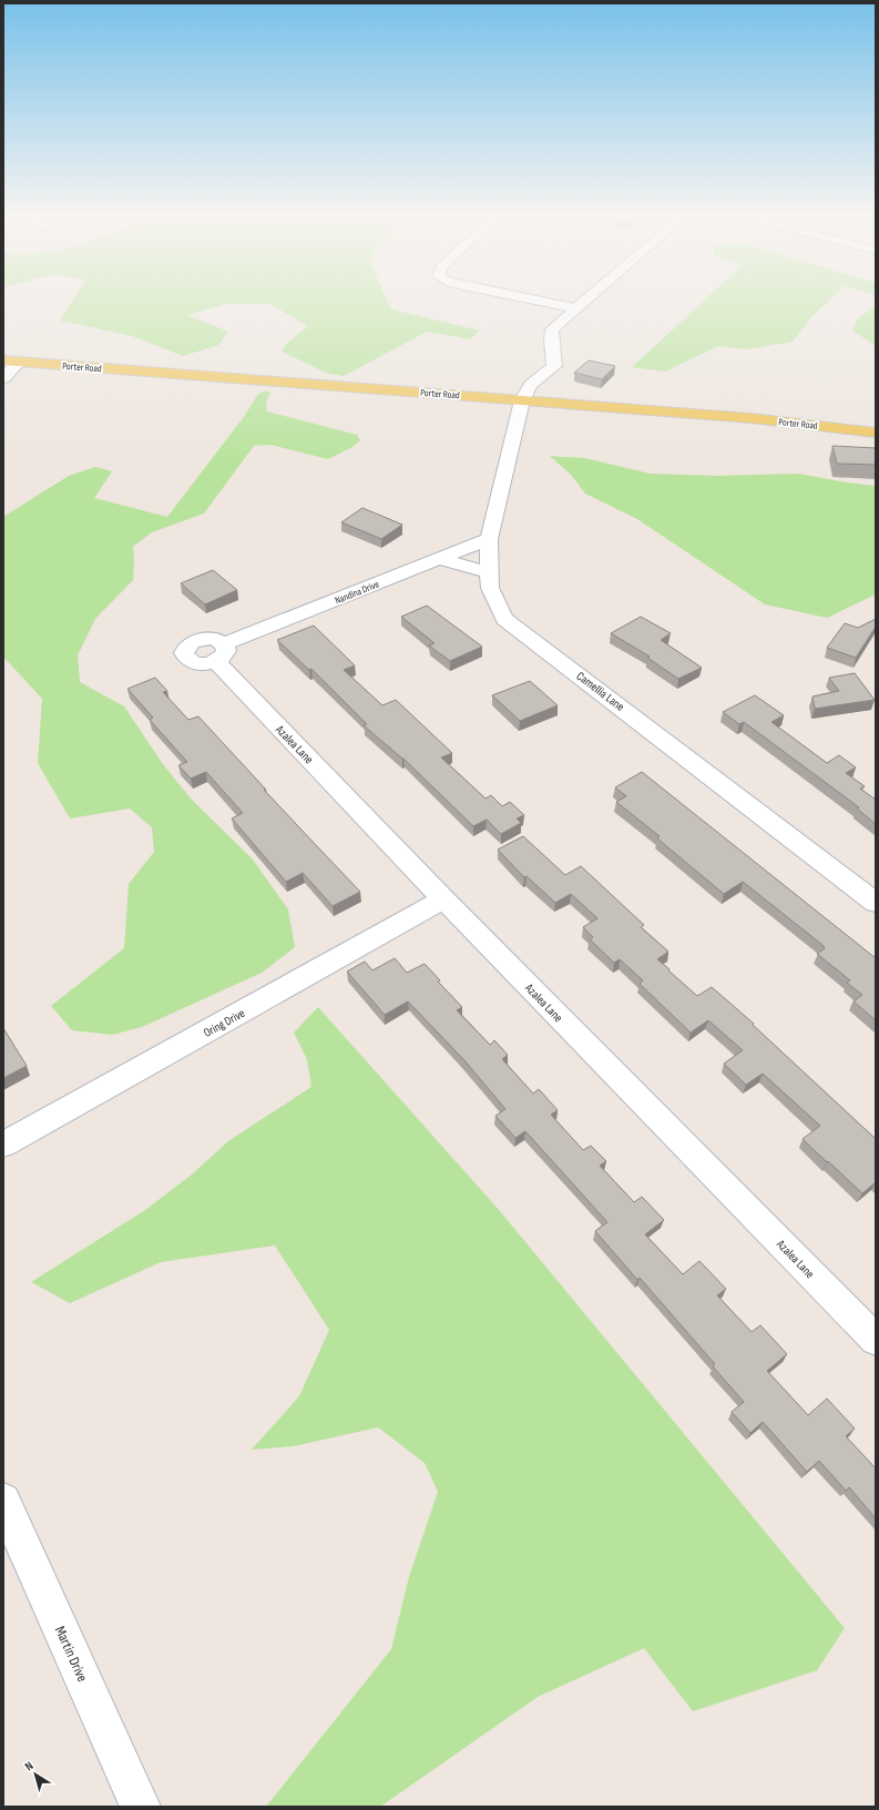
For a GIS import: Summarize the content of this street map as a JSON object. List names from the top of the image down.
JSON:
{
  "streets": {
    "main road": ["Porter Road"],
    "street": [
      "Nandina Drive",
      "Camellia Lane",
      "Azalea Lane",
      "Oring Drive",
      "Martin Drive"
    ]
  },
  "crossings": [
    ["Porter Road", "Camellia Lane"],
    ["Nandina Drive", "Camellia Lane"],
    ["Nandina Drive", "Azalea Lane"],
    ["Azalea Lane", "Oring Drive"]
  ],
  "north": "top left"
}
